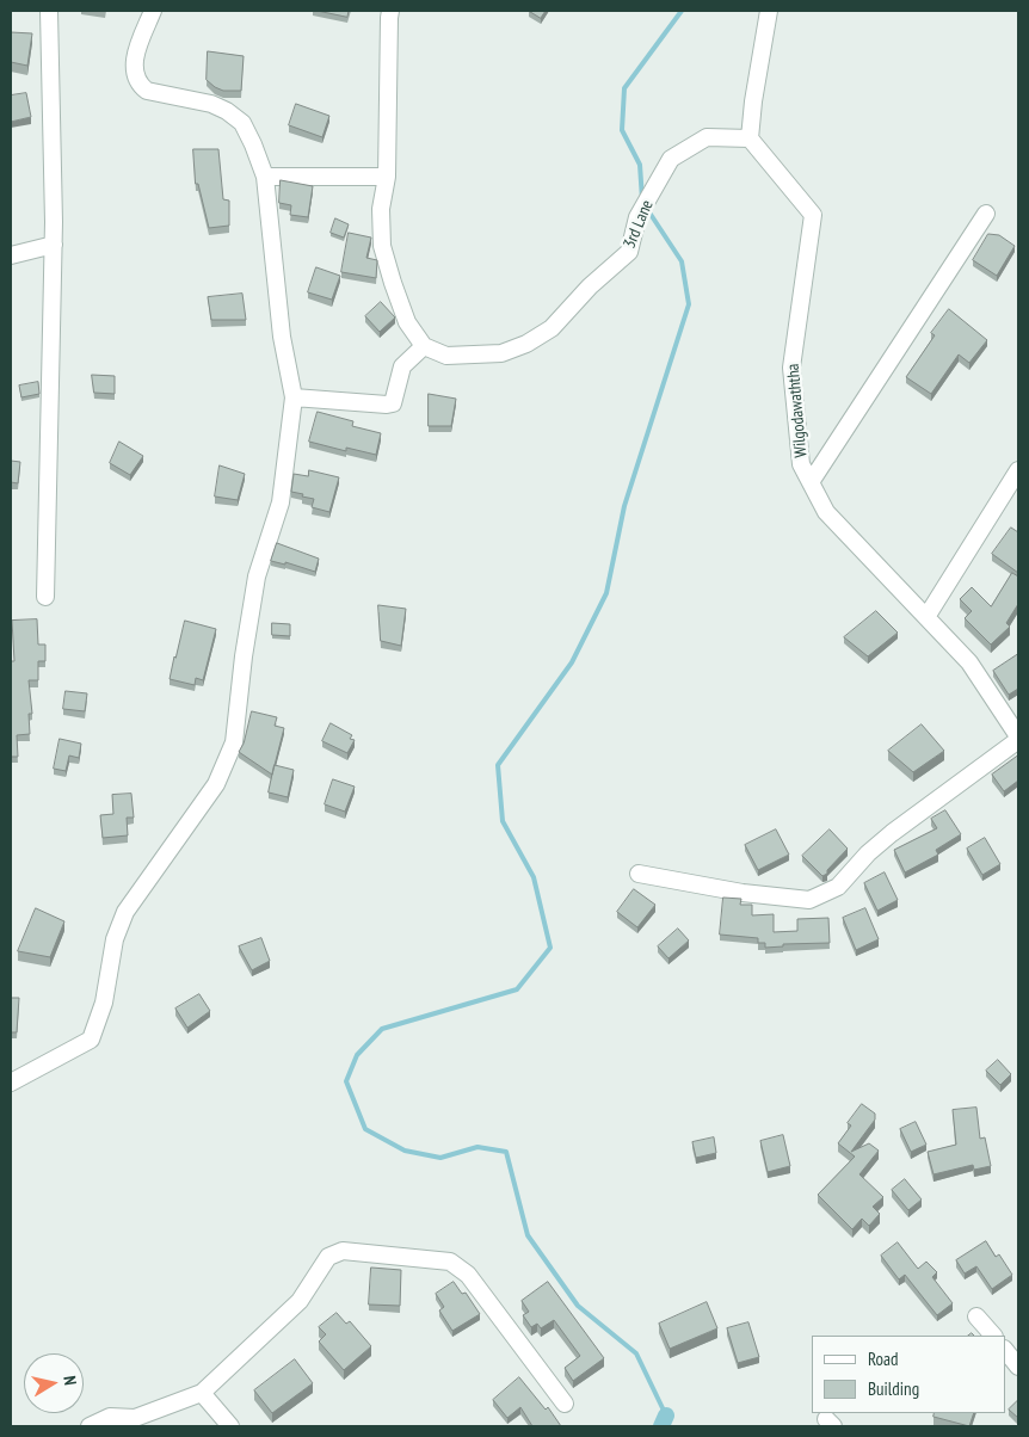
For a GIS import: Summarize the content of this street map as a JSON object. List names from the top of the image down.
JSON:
{
  "streets": {
    "street": ["3rd Lane", "Wilgodawaththa"]
  },
  "crossings": [
    ["3rd Lane", "Wilgodawaththa"]
  ],
  "legend": ["Road", "Building"],
  "north": "right"
}
